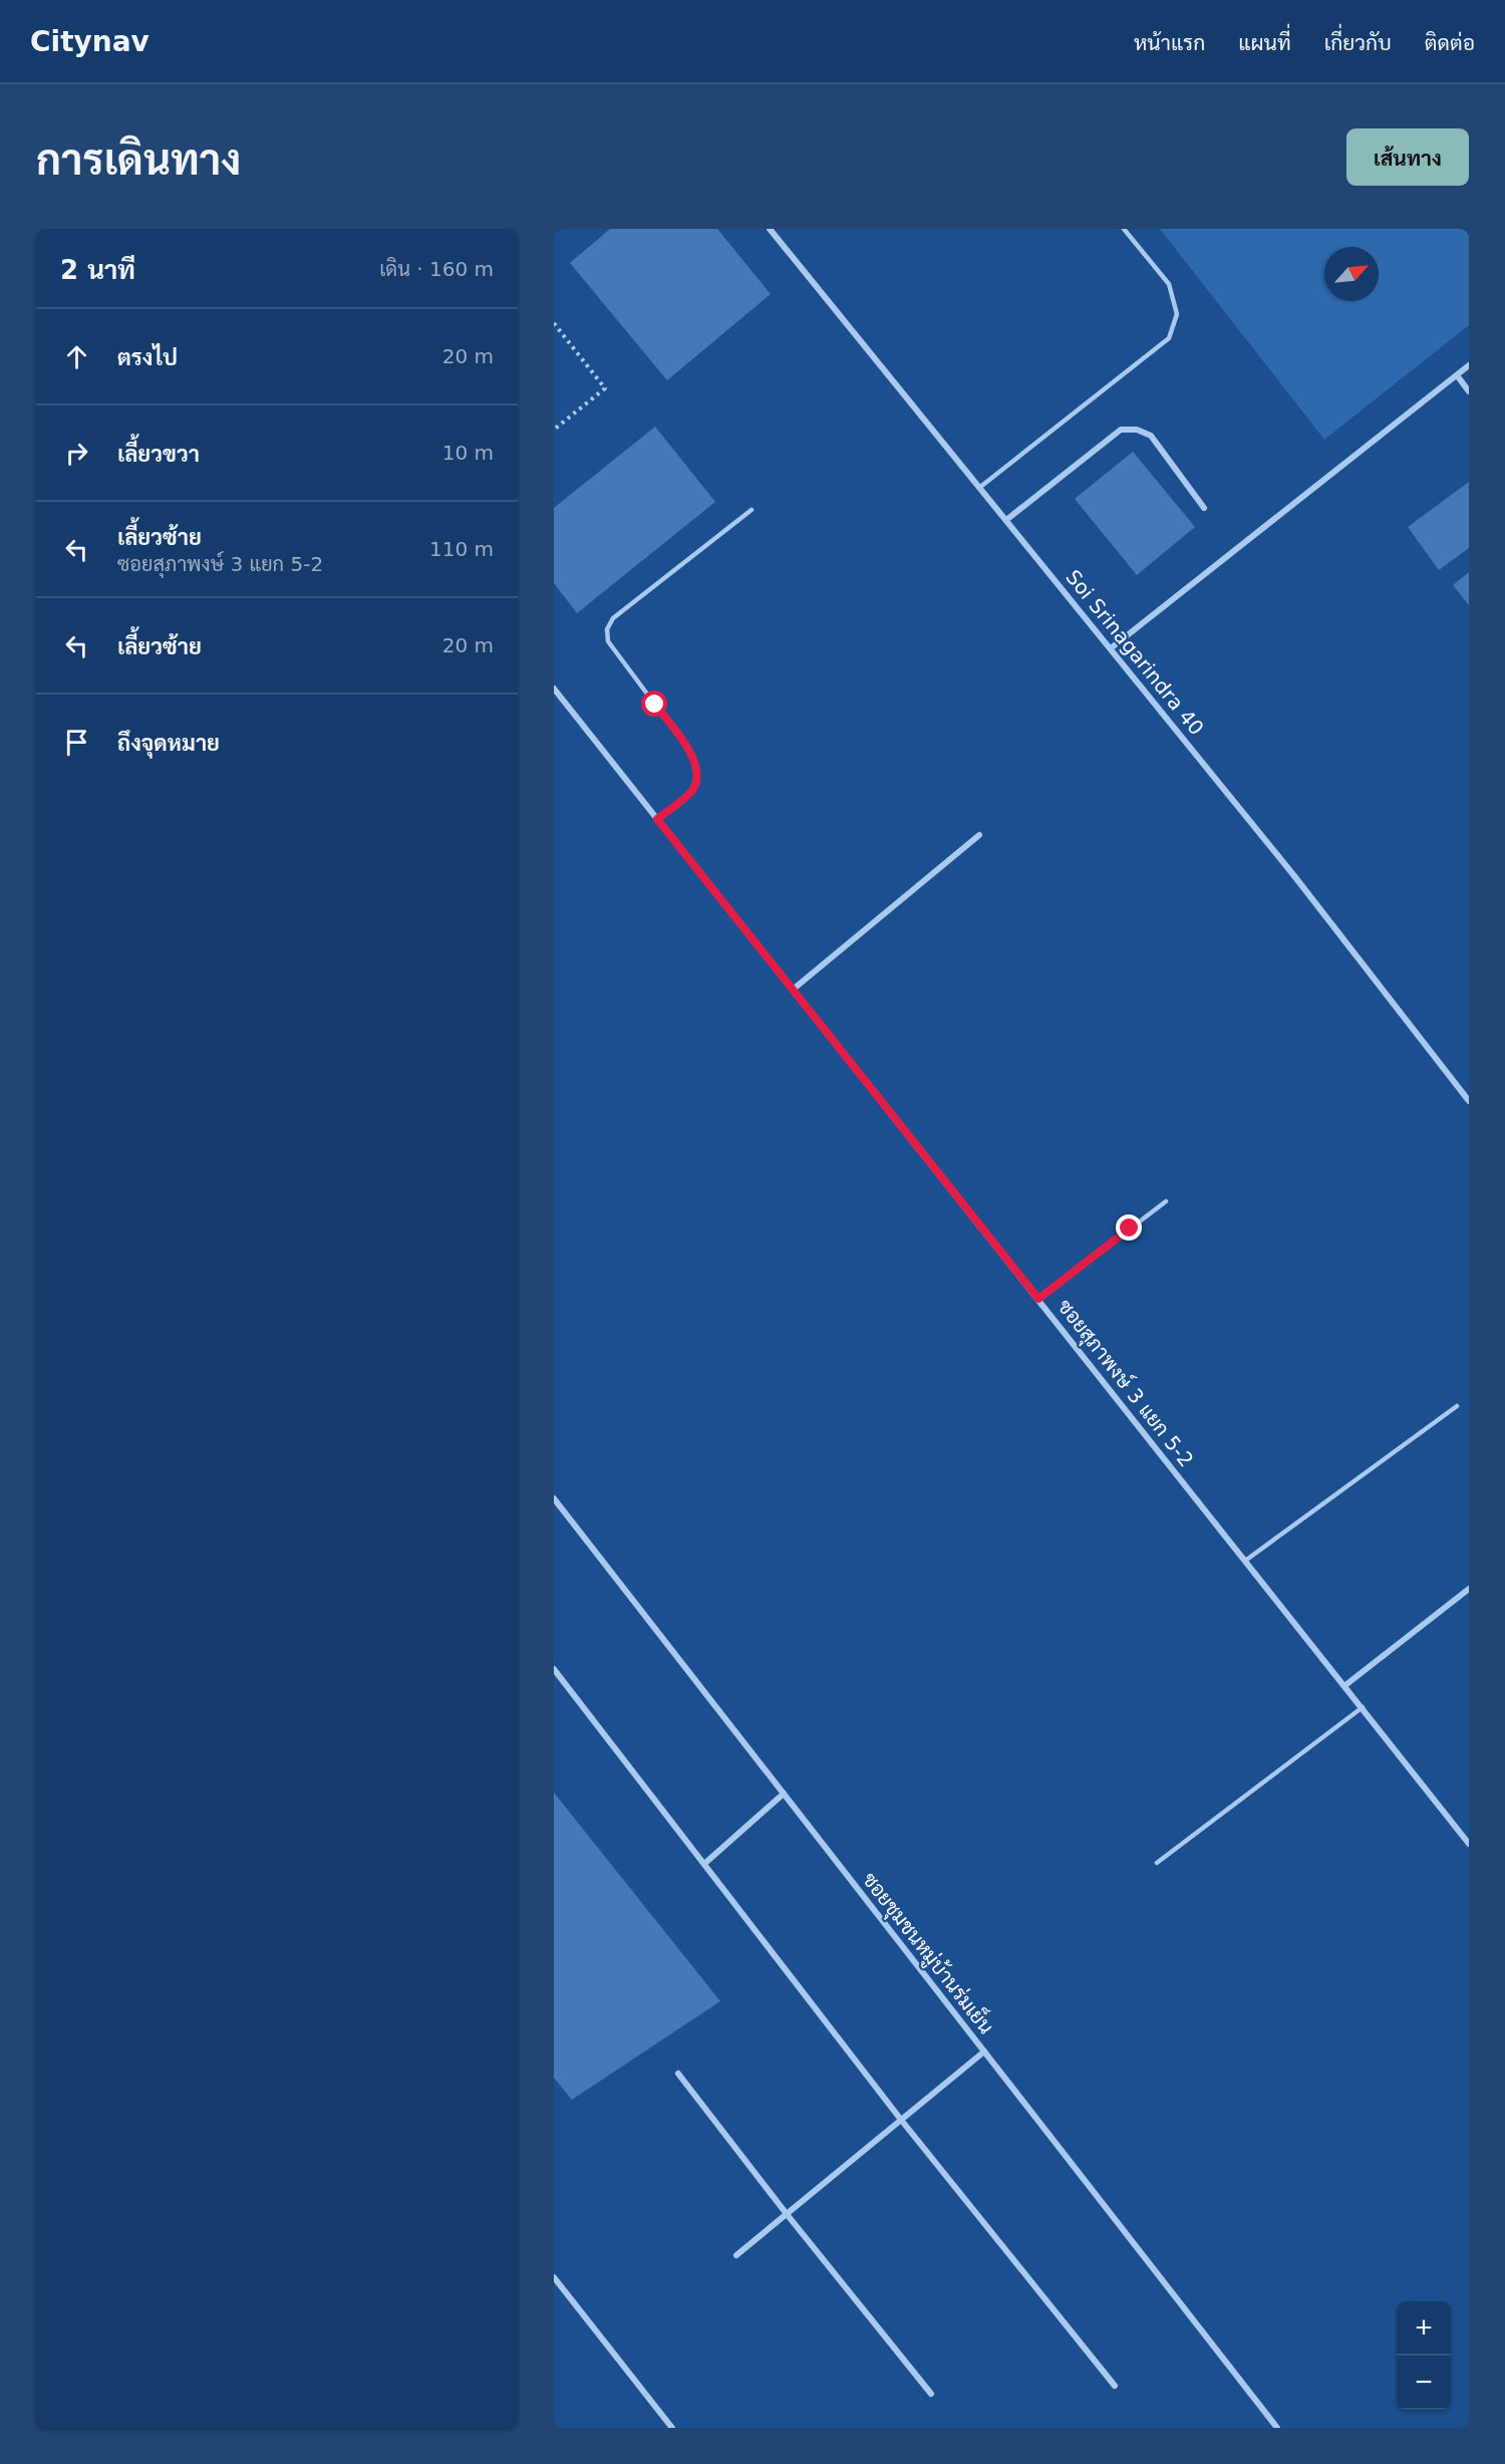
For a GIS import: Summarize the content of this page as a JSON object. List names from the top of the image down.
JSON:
{
  "streets": {
    "street": ["Soi Srinagarindra 40", "ซอยสุภาพงษ์ 3 แยก 5-2", "ซอยชุมชนหมู่บ้านร่มเย็น"]
  },
  "north": "top right",
  "page": {
    "header": "Citynav",
    "nav": [
      "หน้าแรก",
      "แผนที่",
      "เกี่ยวกับ",
      "ติดต่อ"
    ],
    "buttons": "เส้นทาง",
    "title": "การเดินทาง",
    "heading": ["2 นาที", "เดิน · 160 m"],
    "list": [
      ["ตรงไป", "20 m"],
      ["เลี้ยวขวา", "10 m"],
      ["เลี้ยวซ้าย", "ซอยสุภาพงษ์ 3 แยก 5-2", "110 m"],
      ["เลี้ยวซ้าย", "20 m"],
      "ถึงจุดหมาย"
    ],
    "map_buttons": ["+", "−"]
  }
}
